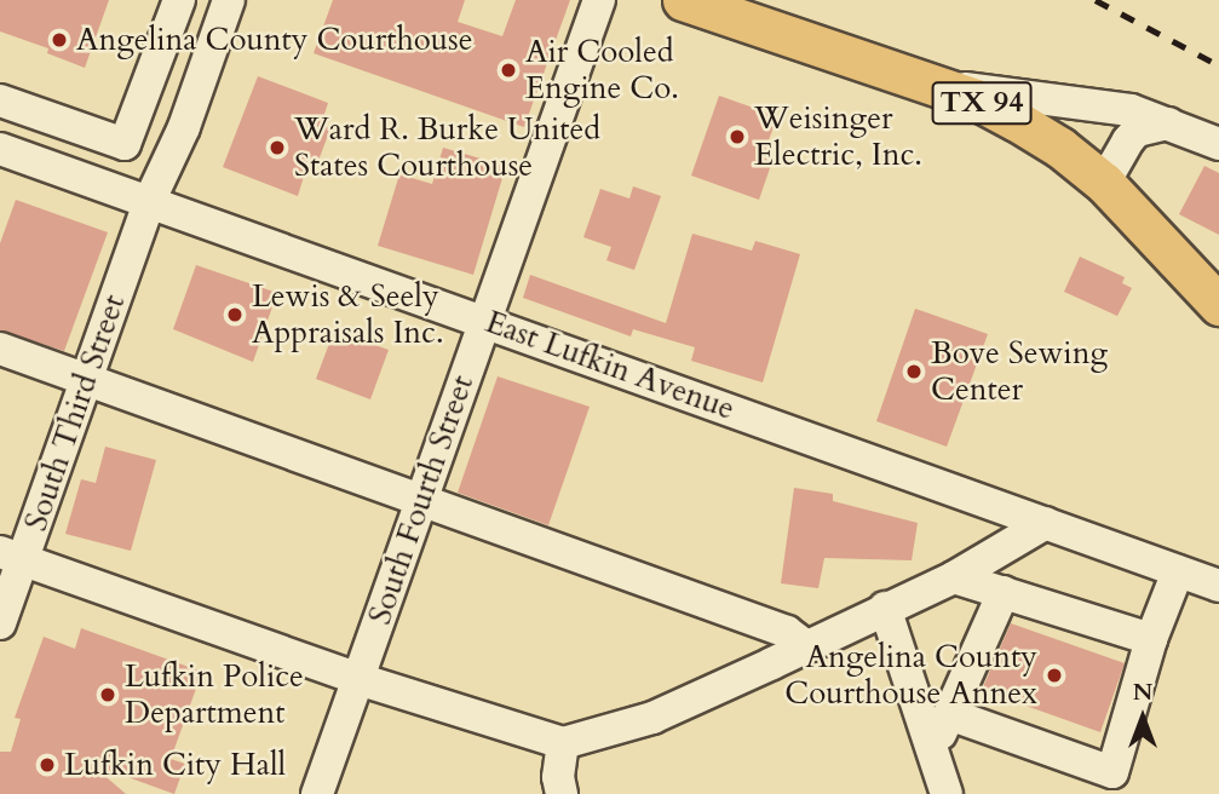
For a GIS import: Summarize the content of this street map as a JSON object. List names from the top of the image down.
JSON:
{
  "streets": {
    "main road": ["TX 94"],
    "street": ["East Lufkin Avenue", "South Third Street", "South Fourth Street"]
  },
  "crossings": [
    ["East Lufkin Avenue", "South Third Street"],
    ["East Lufkin Avenue", "South Fourth Street"]
  ],
  "places": [
    "Angelina County Courthouse",
    "Air Cooled Engine Co.",
    "Weisinger Electric, Inc.",
    "Ward R. Burke United States Courthouse",
    "Lewis & Seely Appraisals Inc.",
    "Bove Sewing Center",
    "Angelina County Courthouse Annex",
    "Lufkin Police Department",
    "Lufkin City Hall"
  ],
  "north": "top"
}
